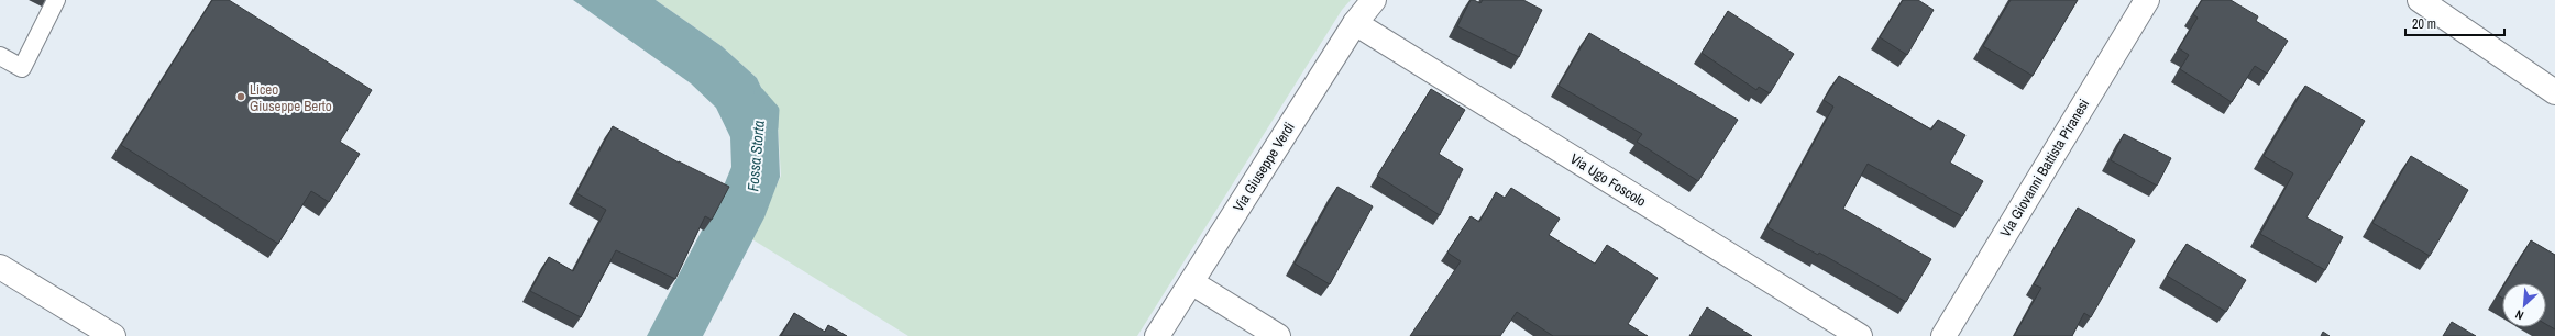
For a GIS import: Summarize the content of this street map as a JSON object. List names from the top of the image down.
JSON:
{
  "streets": {
    "street": ["Via Giuseppe Verdi", "Via Giovanni Battista Piranesi", "Via Ugo Foscolo"]
  },
  "crossings": [
    ["Via Giuseppe Verdi", "Via Ugo Foscolo"]
  ],
  "water": ["Fossa Storta"],
  "places": ["Liceo Giuseppe Berto"],
  "scale_bar": "20 m",
  "north": "bottom left"
}
